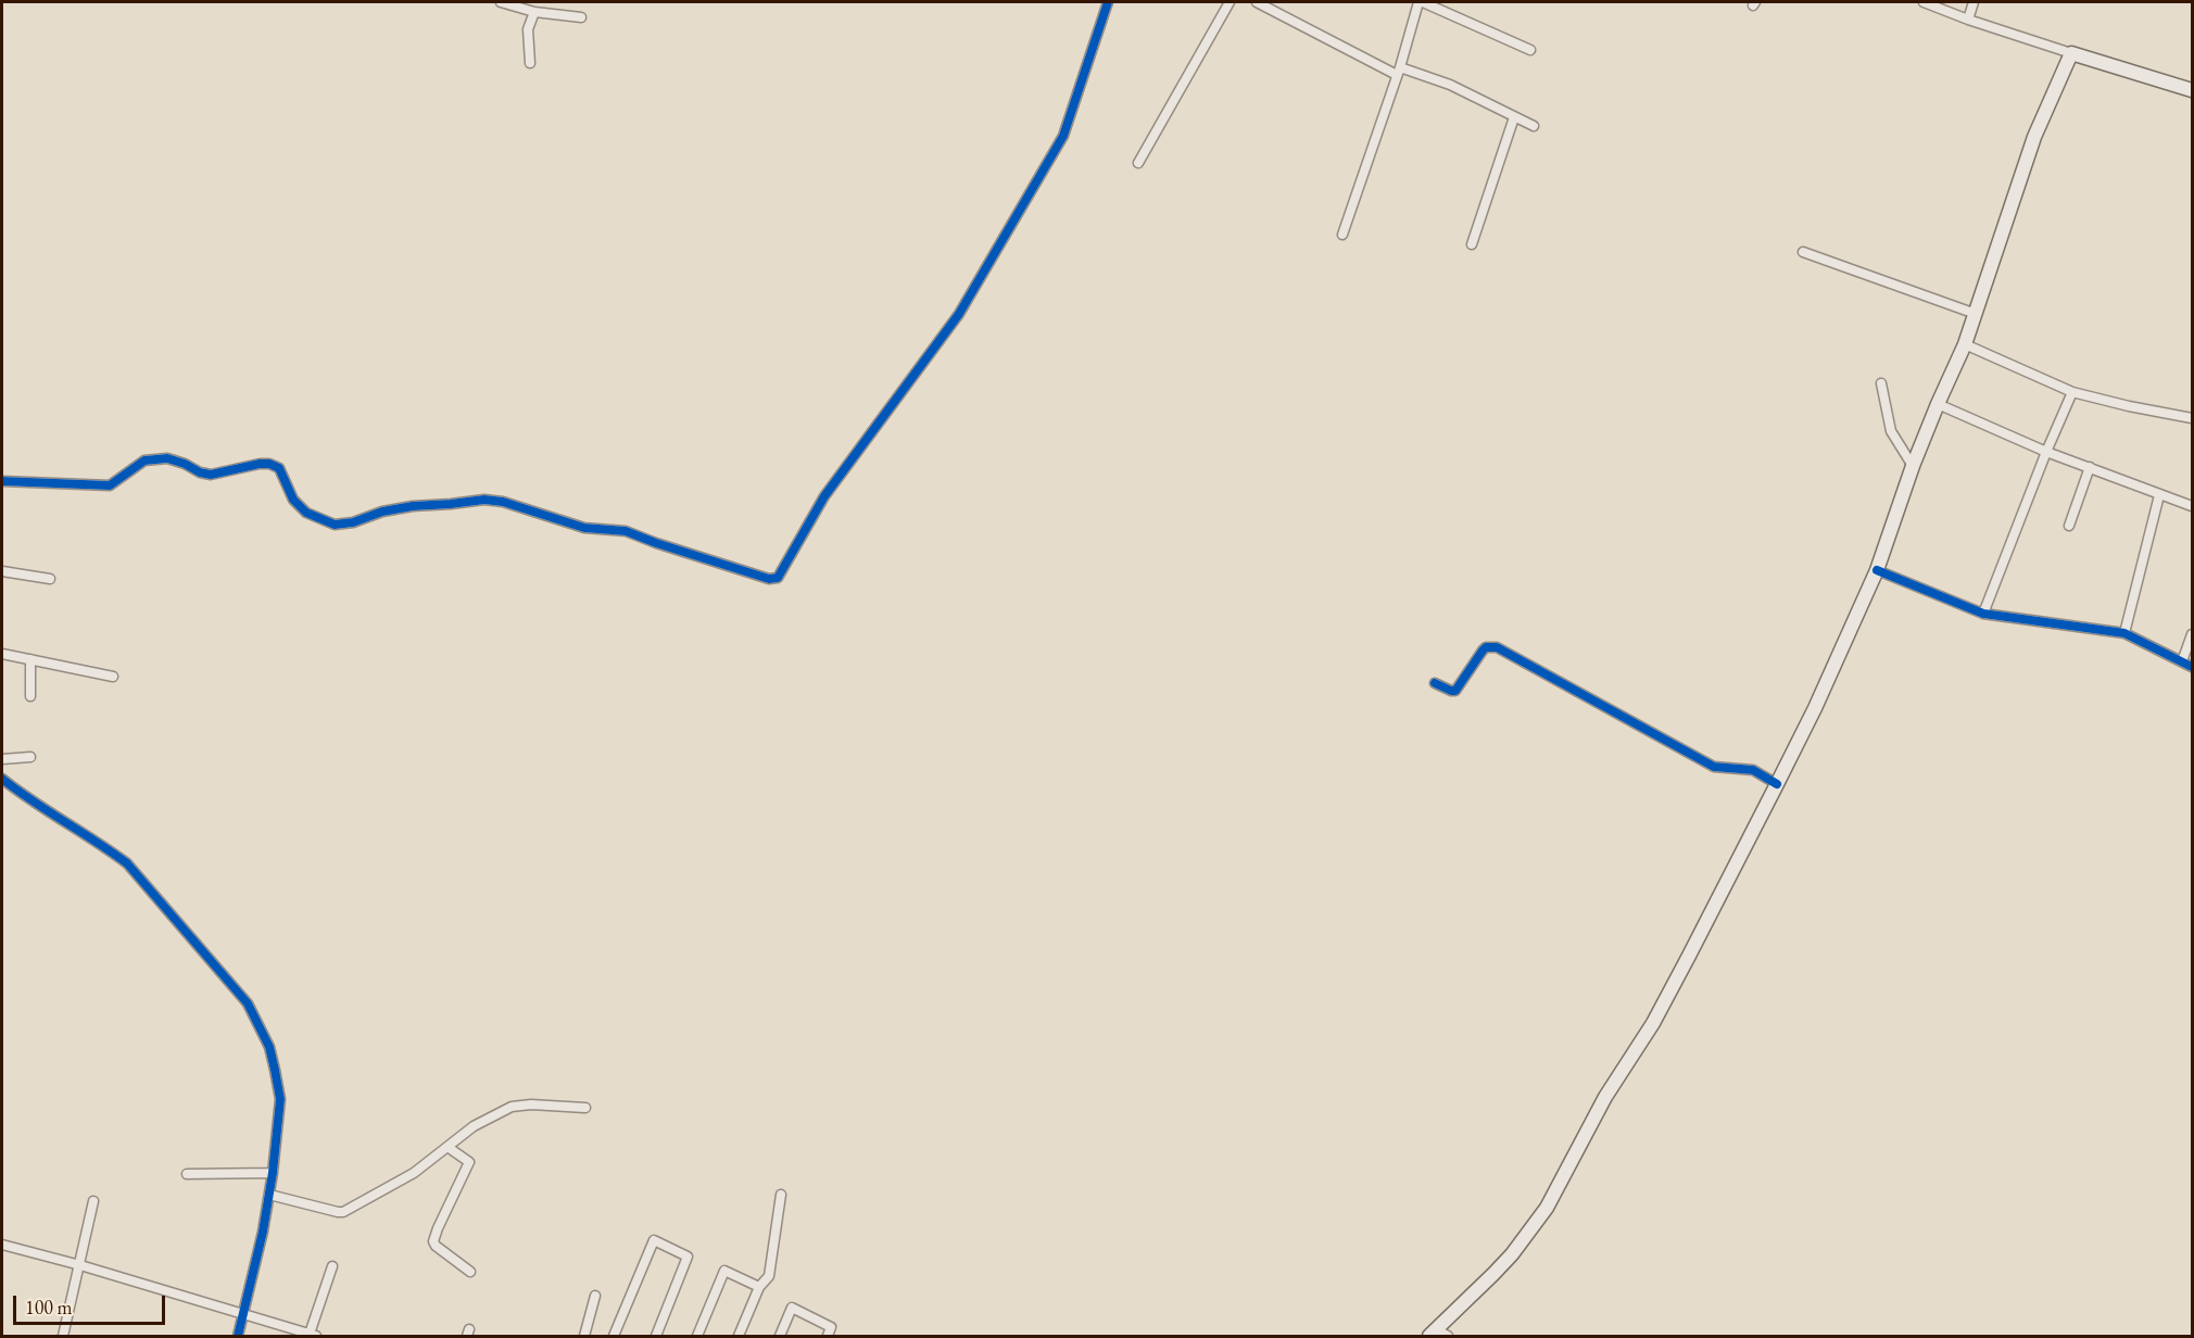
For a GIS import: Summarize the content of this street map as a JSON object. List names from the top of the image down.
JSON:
{
  "scale_bar": "100 m"
}
